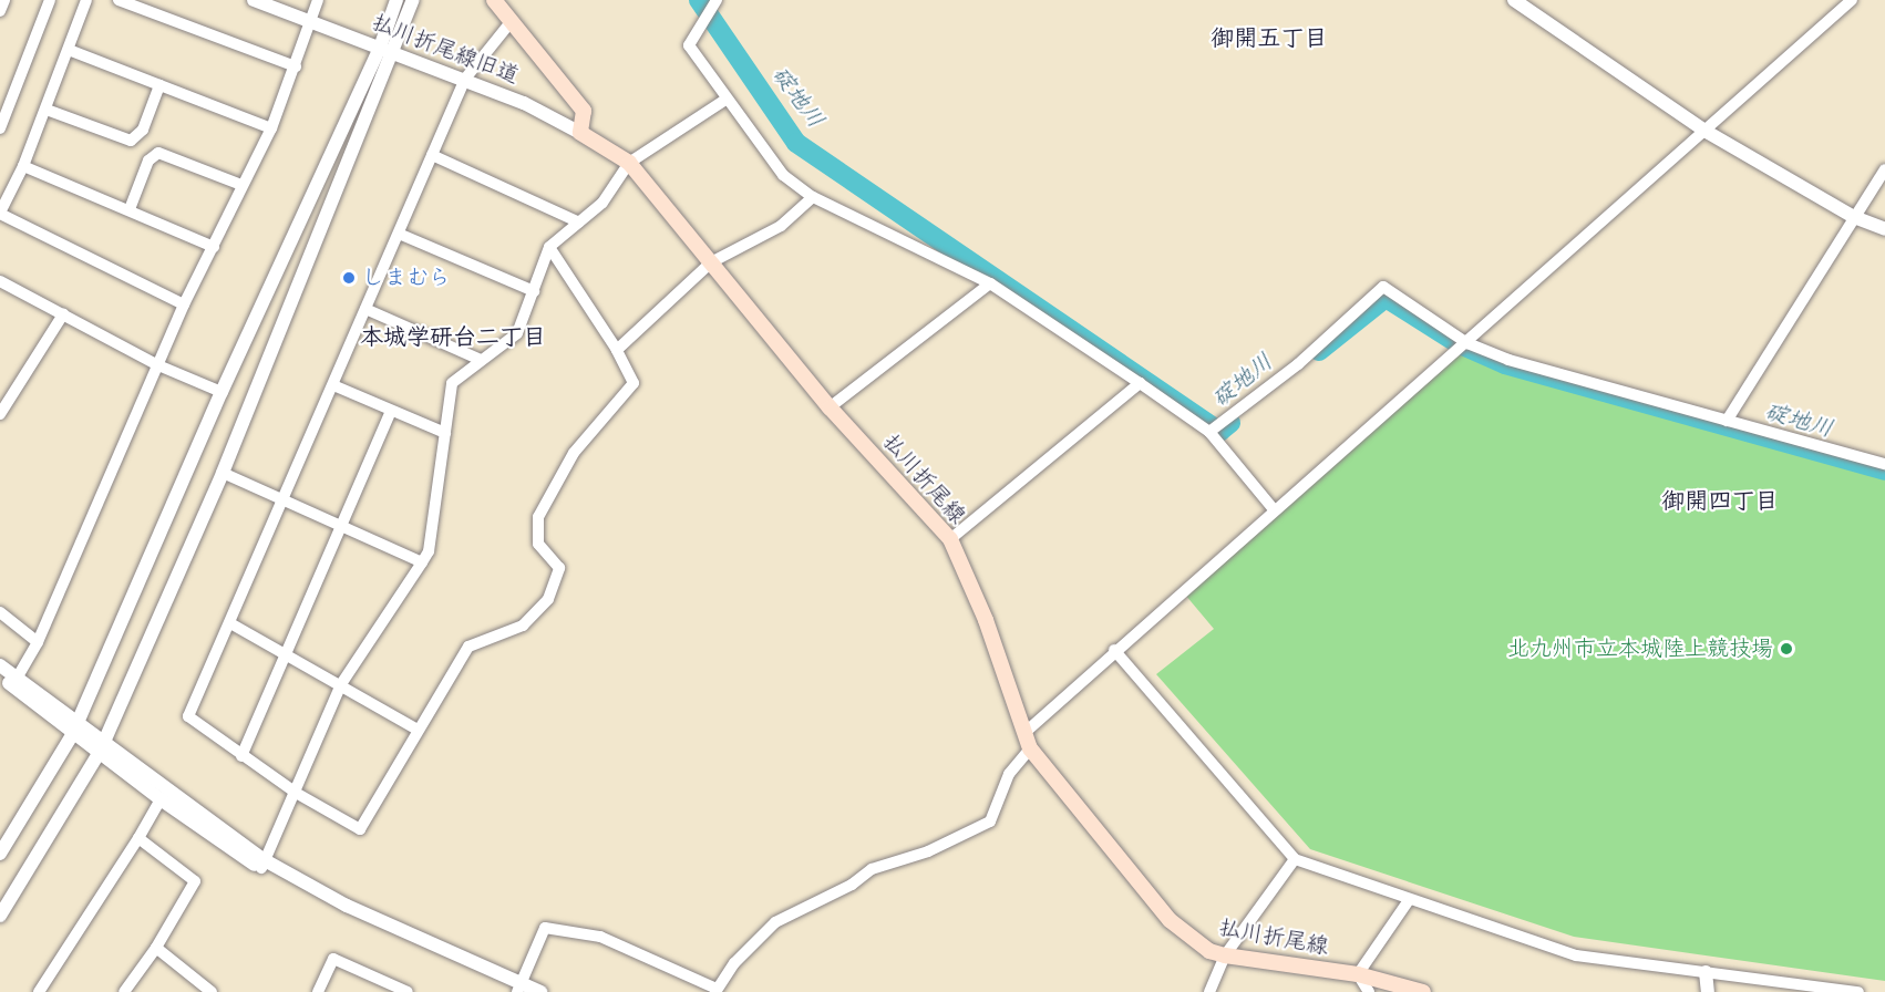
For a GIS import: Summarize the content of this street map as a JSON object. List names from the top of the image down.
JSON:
{
  "streets": {
    "main road": ["払川折尾線"],
    "street": ["払川折尾線旧道"]
  },
  "crossings": [
    ["払川折尾線旧道", "払川折尾線"]
  ],
  "districts": ["御開五丁目", "本城学研台二丁目", "御開四丁目"],
  "water": ["碇地川"],
  "places": ["しまむら", "北九州市立本城陸上競技場"]
}
